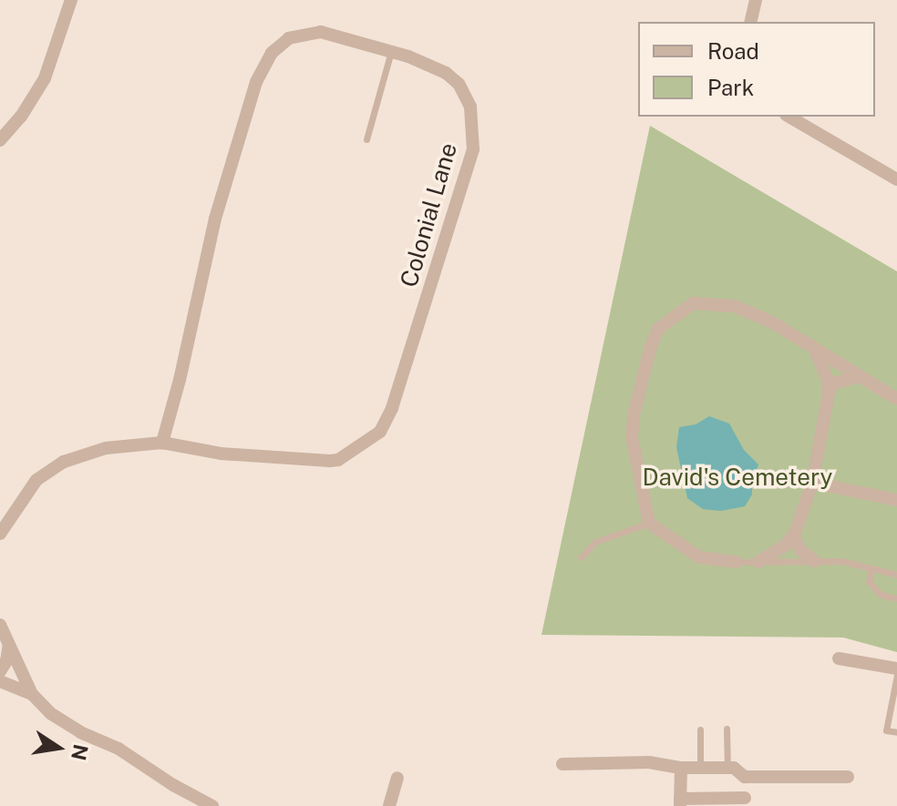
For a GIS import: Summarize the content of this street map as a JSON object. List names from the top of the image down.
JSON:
{
  "streets": {
    "street": ["Colonial Lane"]
  },
  "parks": ["David's Cemetery"],
  "legend": ["Road", "Park"],
  "north": "right"
}
